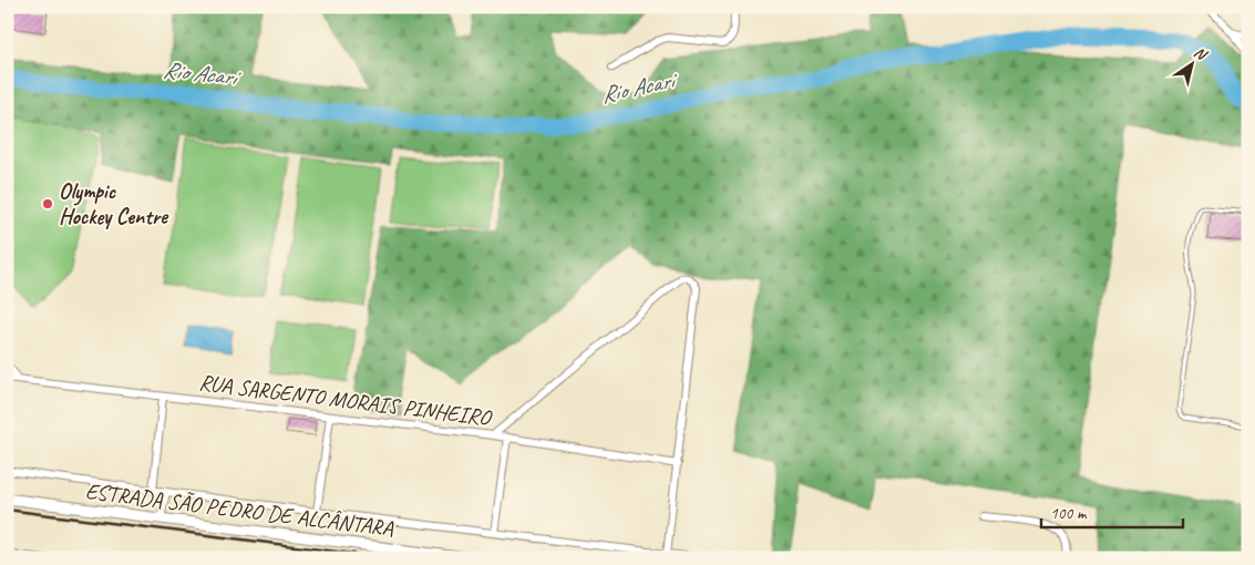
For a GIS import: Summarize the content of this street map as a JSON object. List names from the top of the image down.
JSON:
{
  "streets": {
    "street": ["RUA SARGENTO MORAIS PINHEIRO", "ESTRADA SÃO PEDRO DE ALCÂNTARA"]
  },
  "water": ["Rio Acari"],
  "places": ["Olympic Hockey Centre"],
  "scale_bar": "100 m",
  "north": "top right"
}
